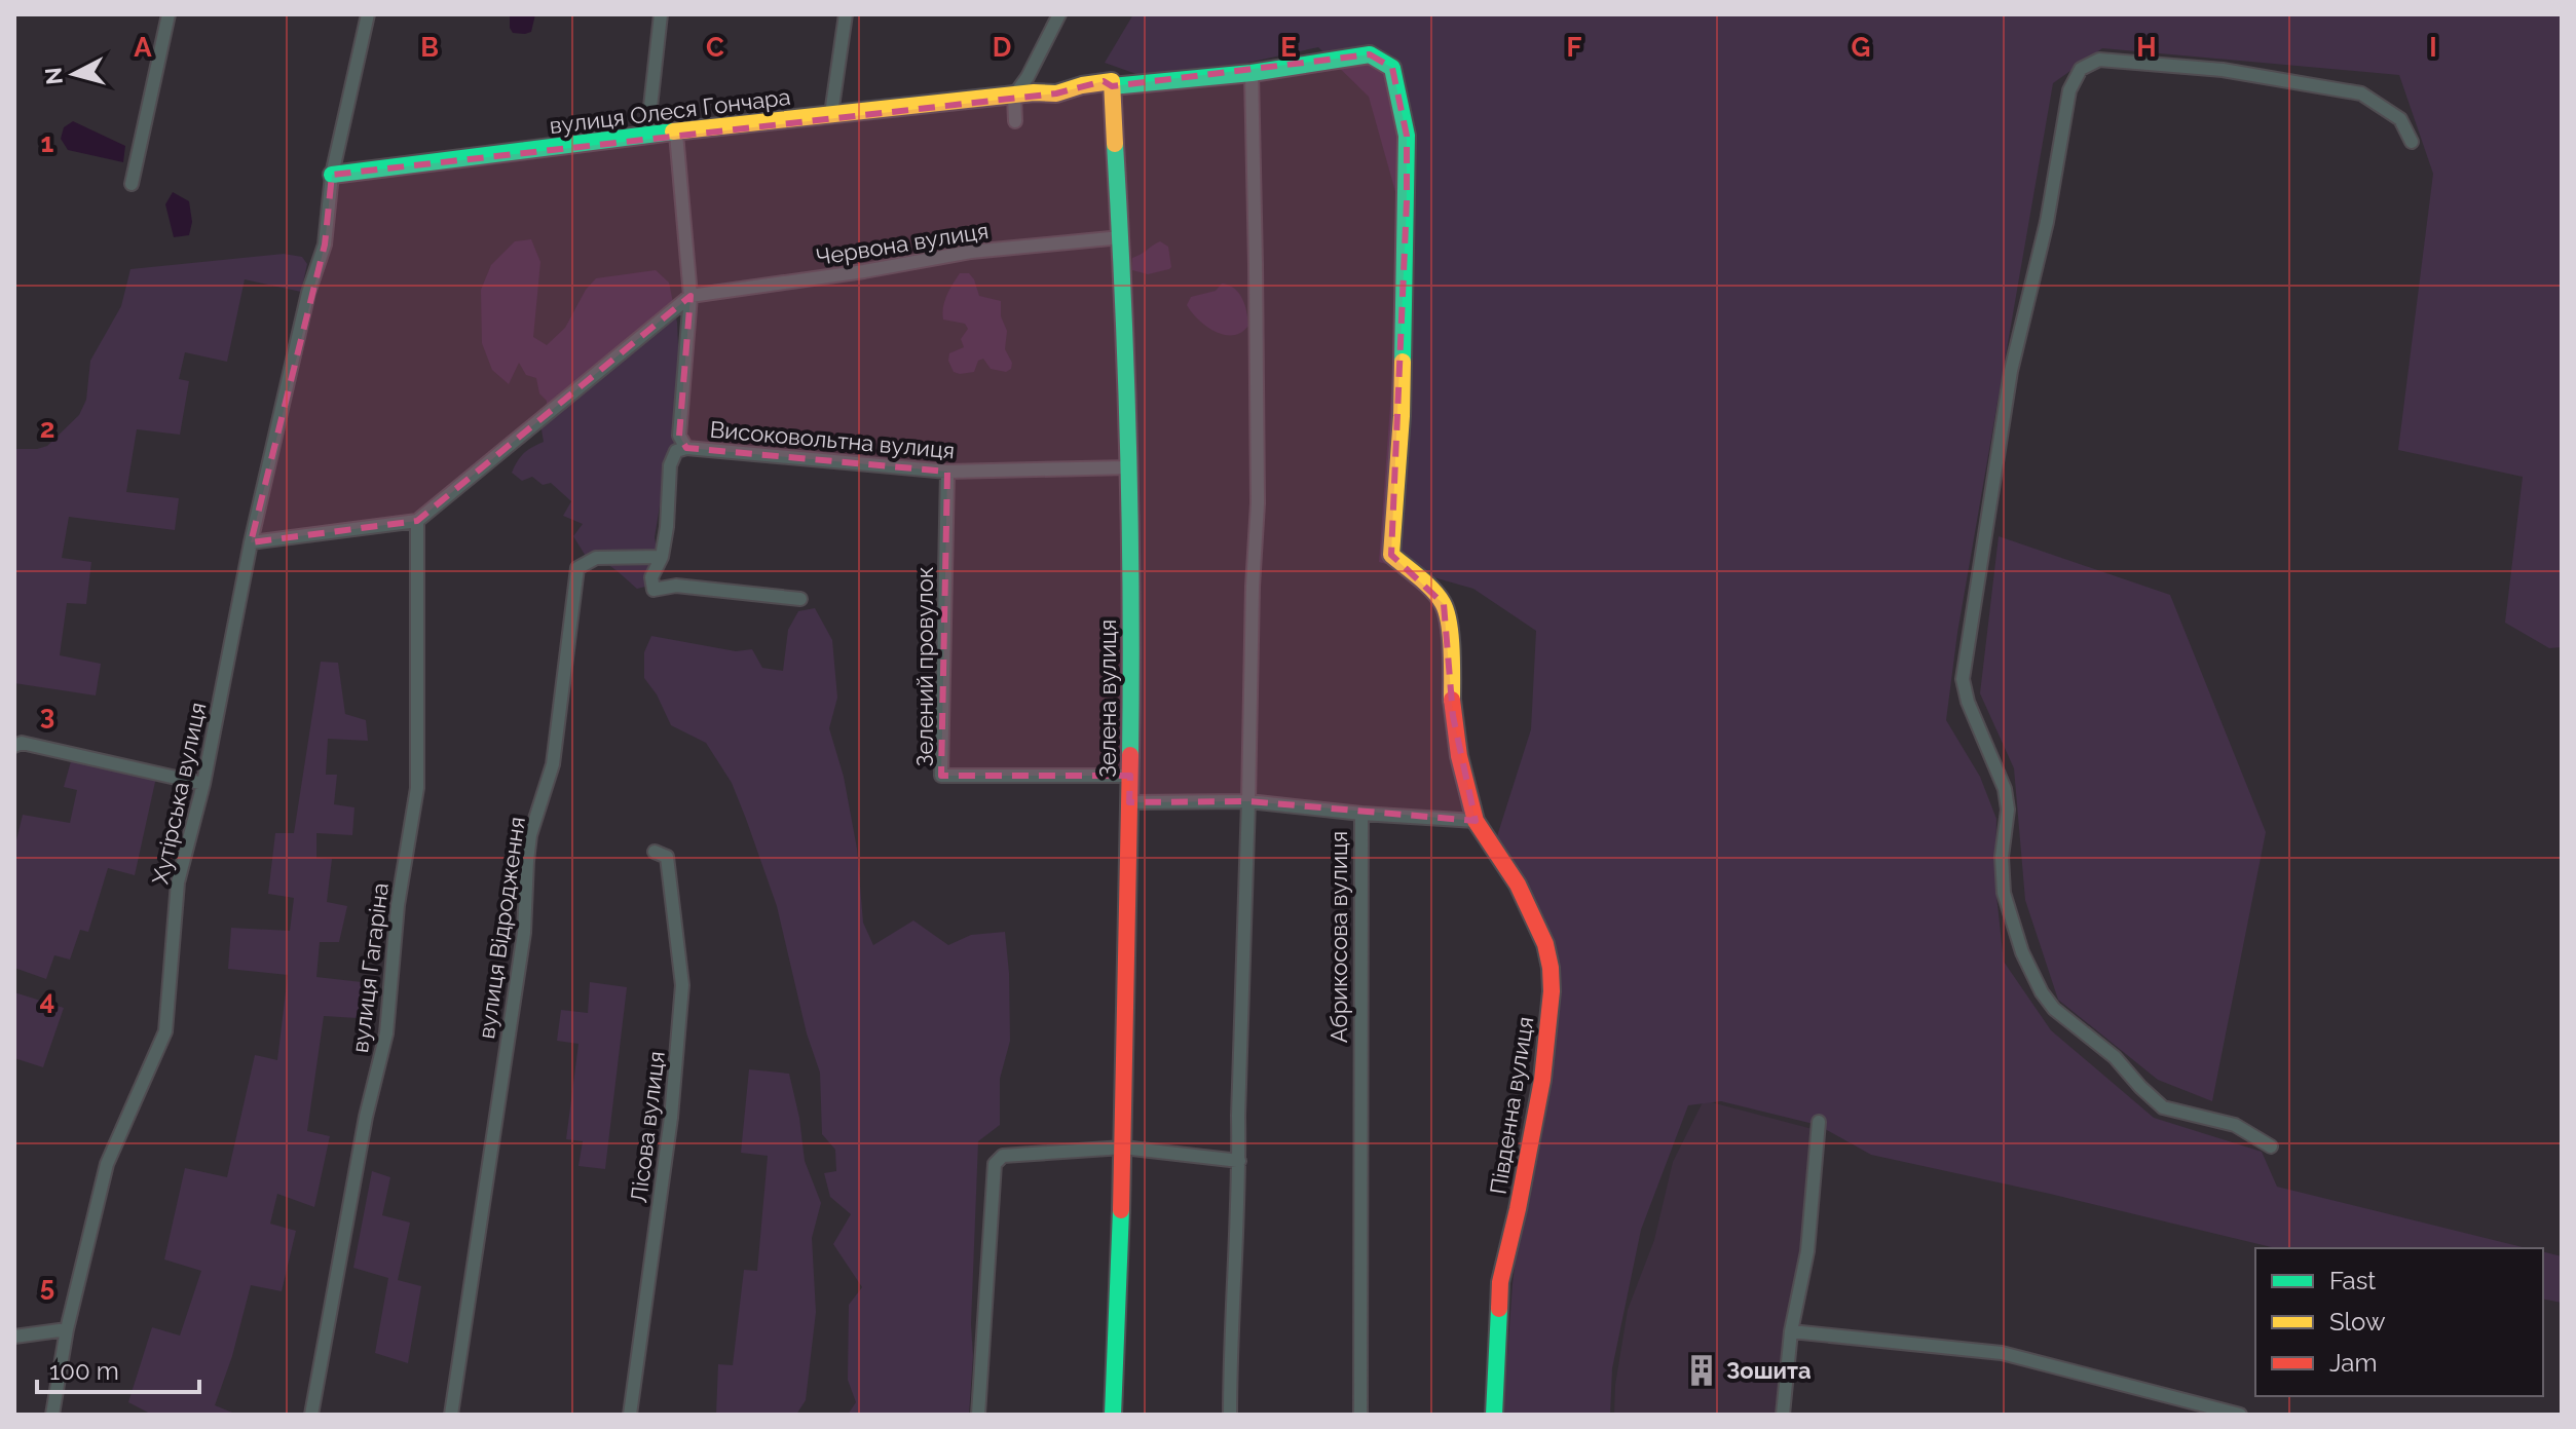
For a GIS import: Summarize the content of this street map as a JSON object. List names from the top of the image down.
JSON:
{
  "streets": {
    "street": [
      "вулиця Олеся Гончара",
      "Червона вулиця",
      "Високовольтна вулиця",
      "Зелений провулок",
      "Зелена вулиця",
      "Хутірська вулиця",
      "вулиця Відродження",
      "Абрикосова вулиця",
      "вулиця Гагаріна",
      "Південна вулиця",
      "Лісова вулиця"
    ]
  },
  "crossings": [
    ["вулиця Олеся Гончара", "Високовольтна вулиця"],
    ["вулиця Олеся Гончара", "Хутірська вулиця"],
    ["Червона вулиця", "Високовольтна вулиця"],
    ["Червона вулиця", "Зелена вулиця"],
    ["Високовольтна вулиця", "Зелений провулок"],
    ["Високовольтна вулиця", "Зелена вулиця"],
    ["Зелений провулок", "Зелена вулиця"],
    ["Зелена вулиця", "Абрикосова вулиця"]
  ],
  "places": {
    "building": ["Зошита"]
  },
  "legend": ["Fast", "Slow", "Jam"],
  "scale_bar": "100 m",
  "north": "left",
  "grid": {
    "columns": [
      "A",
      "B",
      "C",
      "D",
      "E",
      "F",
      "G",
      "H",
      "I"
    ],
    "rows": [
      "1",
      "2",
      "3",
      "4",
      "5"
    ]
  }
}
